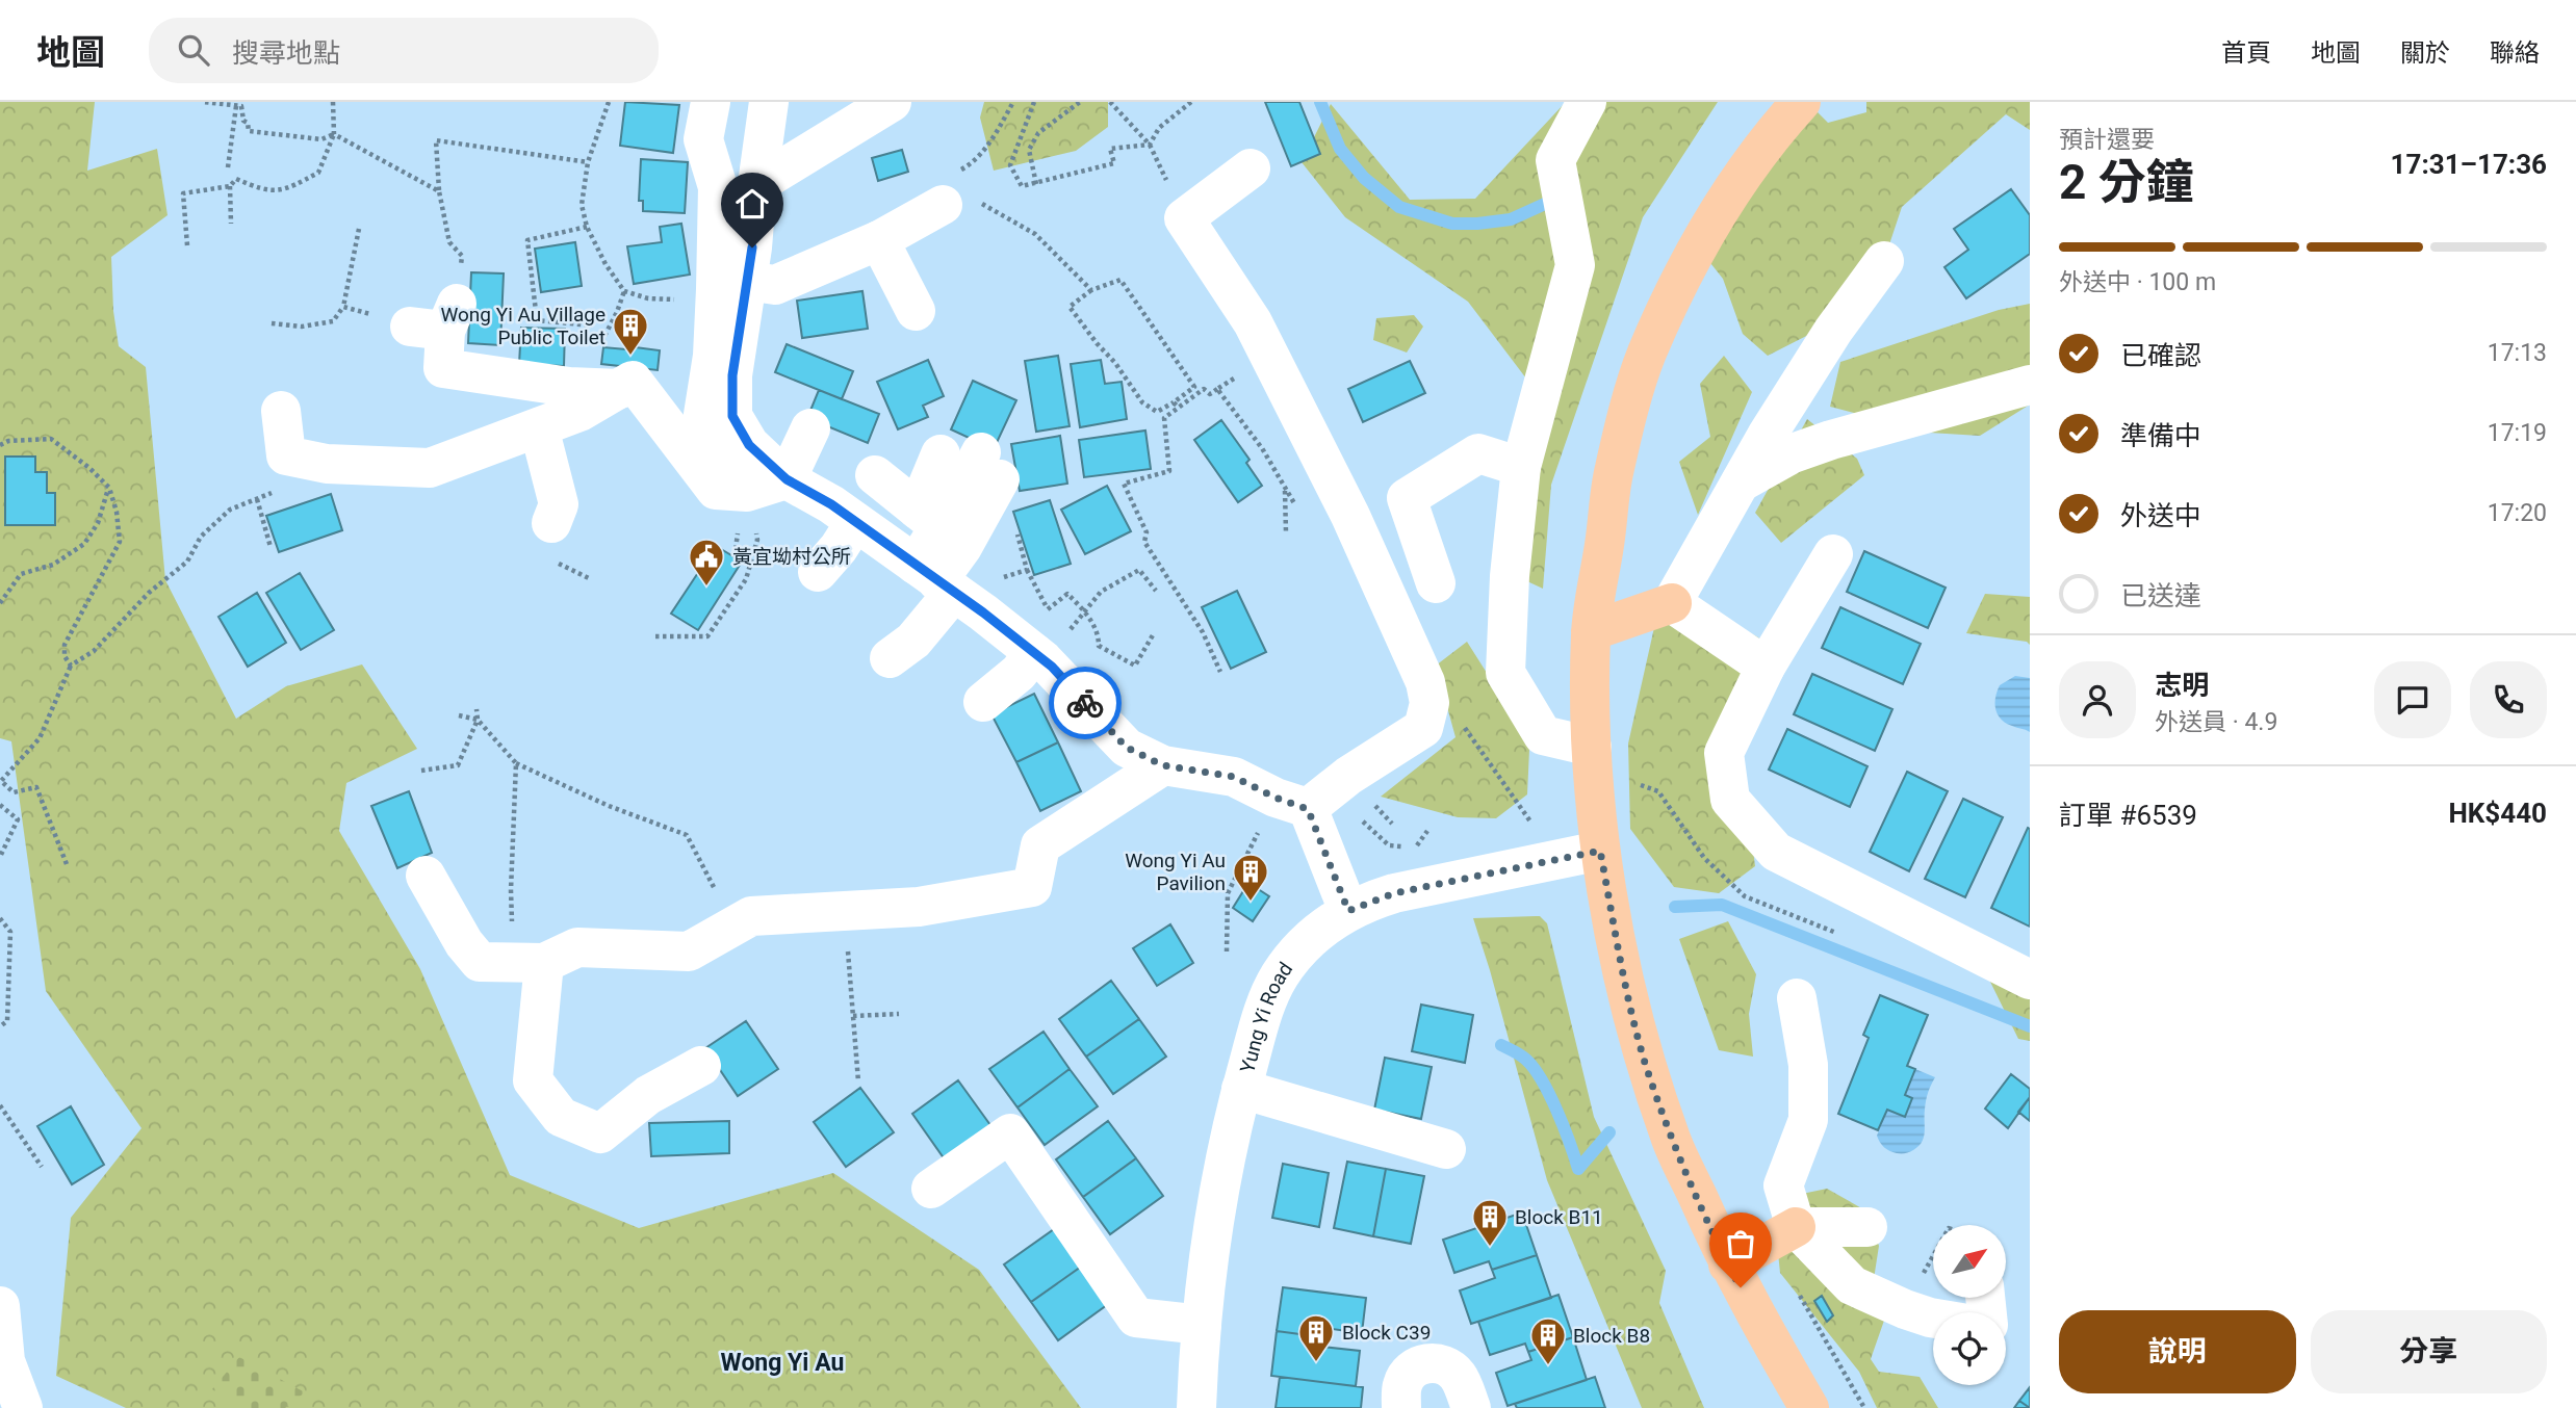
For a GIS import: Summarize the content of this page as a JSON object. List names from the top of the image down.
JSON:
{
  "streets": {
    "street": ["Yung Yi Road"]
  },
  "districts": ["Wong Yi Au"],
  "places": {
    "building": [
      "Wong Yi Au Village Public Toilet",
      "Wong Yi Au Pavilion",
      "Block B11",
      "Block C39",
      "Block B8"
    ],
    "public building": ["黃宜坳村公所"]
  },
  "north": "top right",
  "page": {
    "header": "地圖",
    "search": "搜尋地點",
    "nav": [
      "首頁",
      "地圖",
      "關於",
      "聯絡"
    ],
    "heading": ["2 分鐘", "預計還要", "17:31–17:36"],
    "panel": [
      "志明",
      "外送員 · 4.9",
      "訂單 #6539",
      "HK$440"
    ],
    "bar": "外送中 · 100 m",
    "list": [
      ["已確認", "17:13"],
      ["準備中", "17:19"],
      ["外送中", "17:20"],
      "已送達"
    ],
    "buttons": ["說明", "分享"]
  }
}
